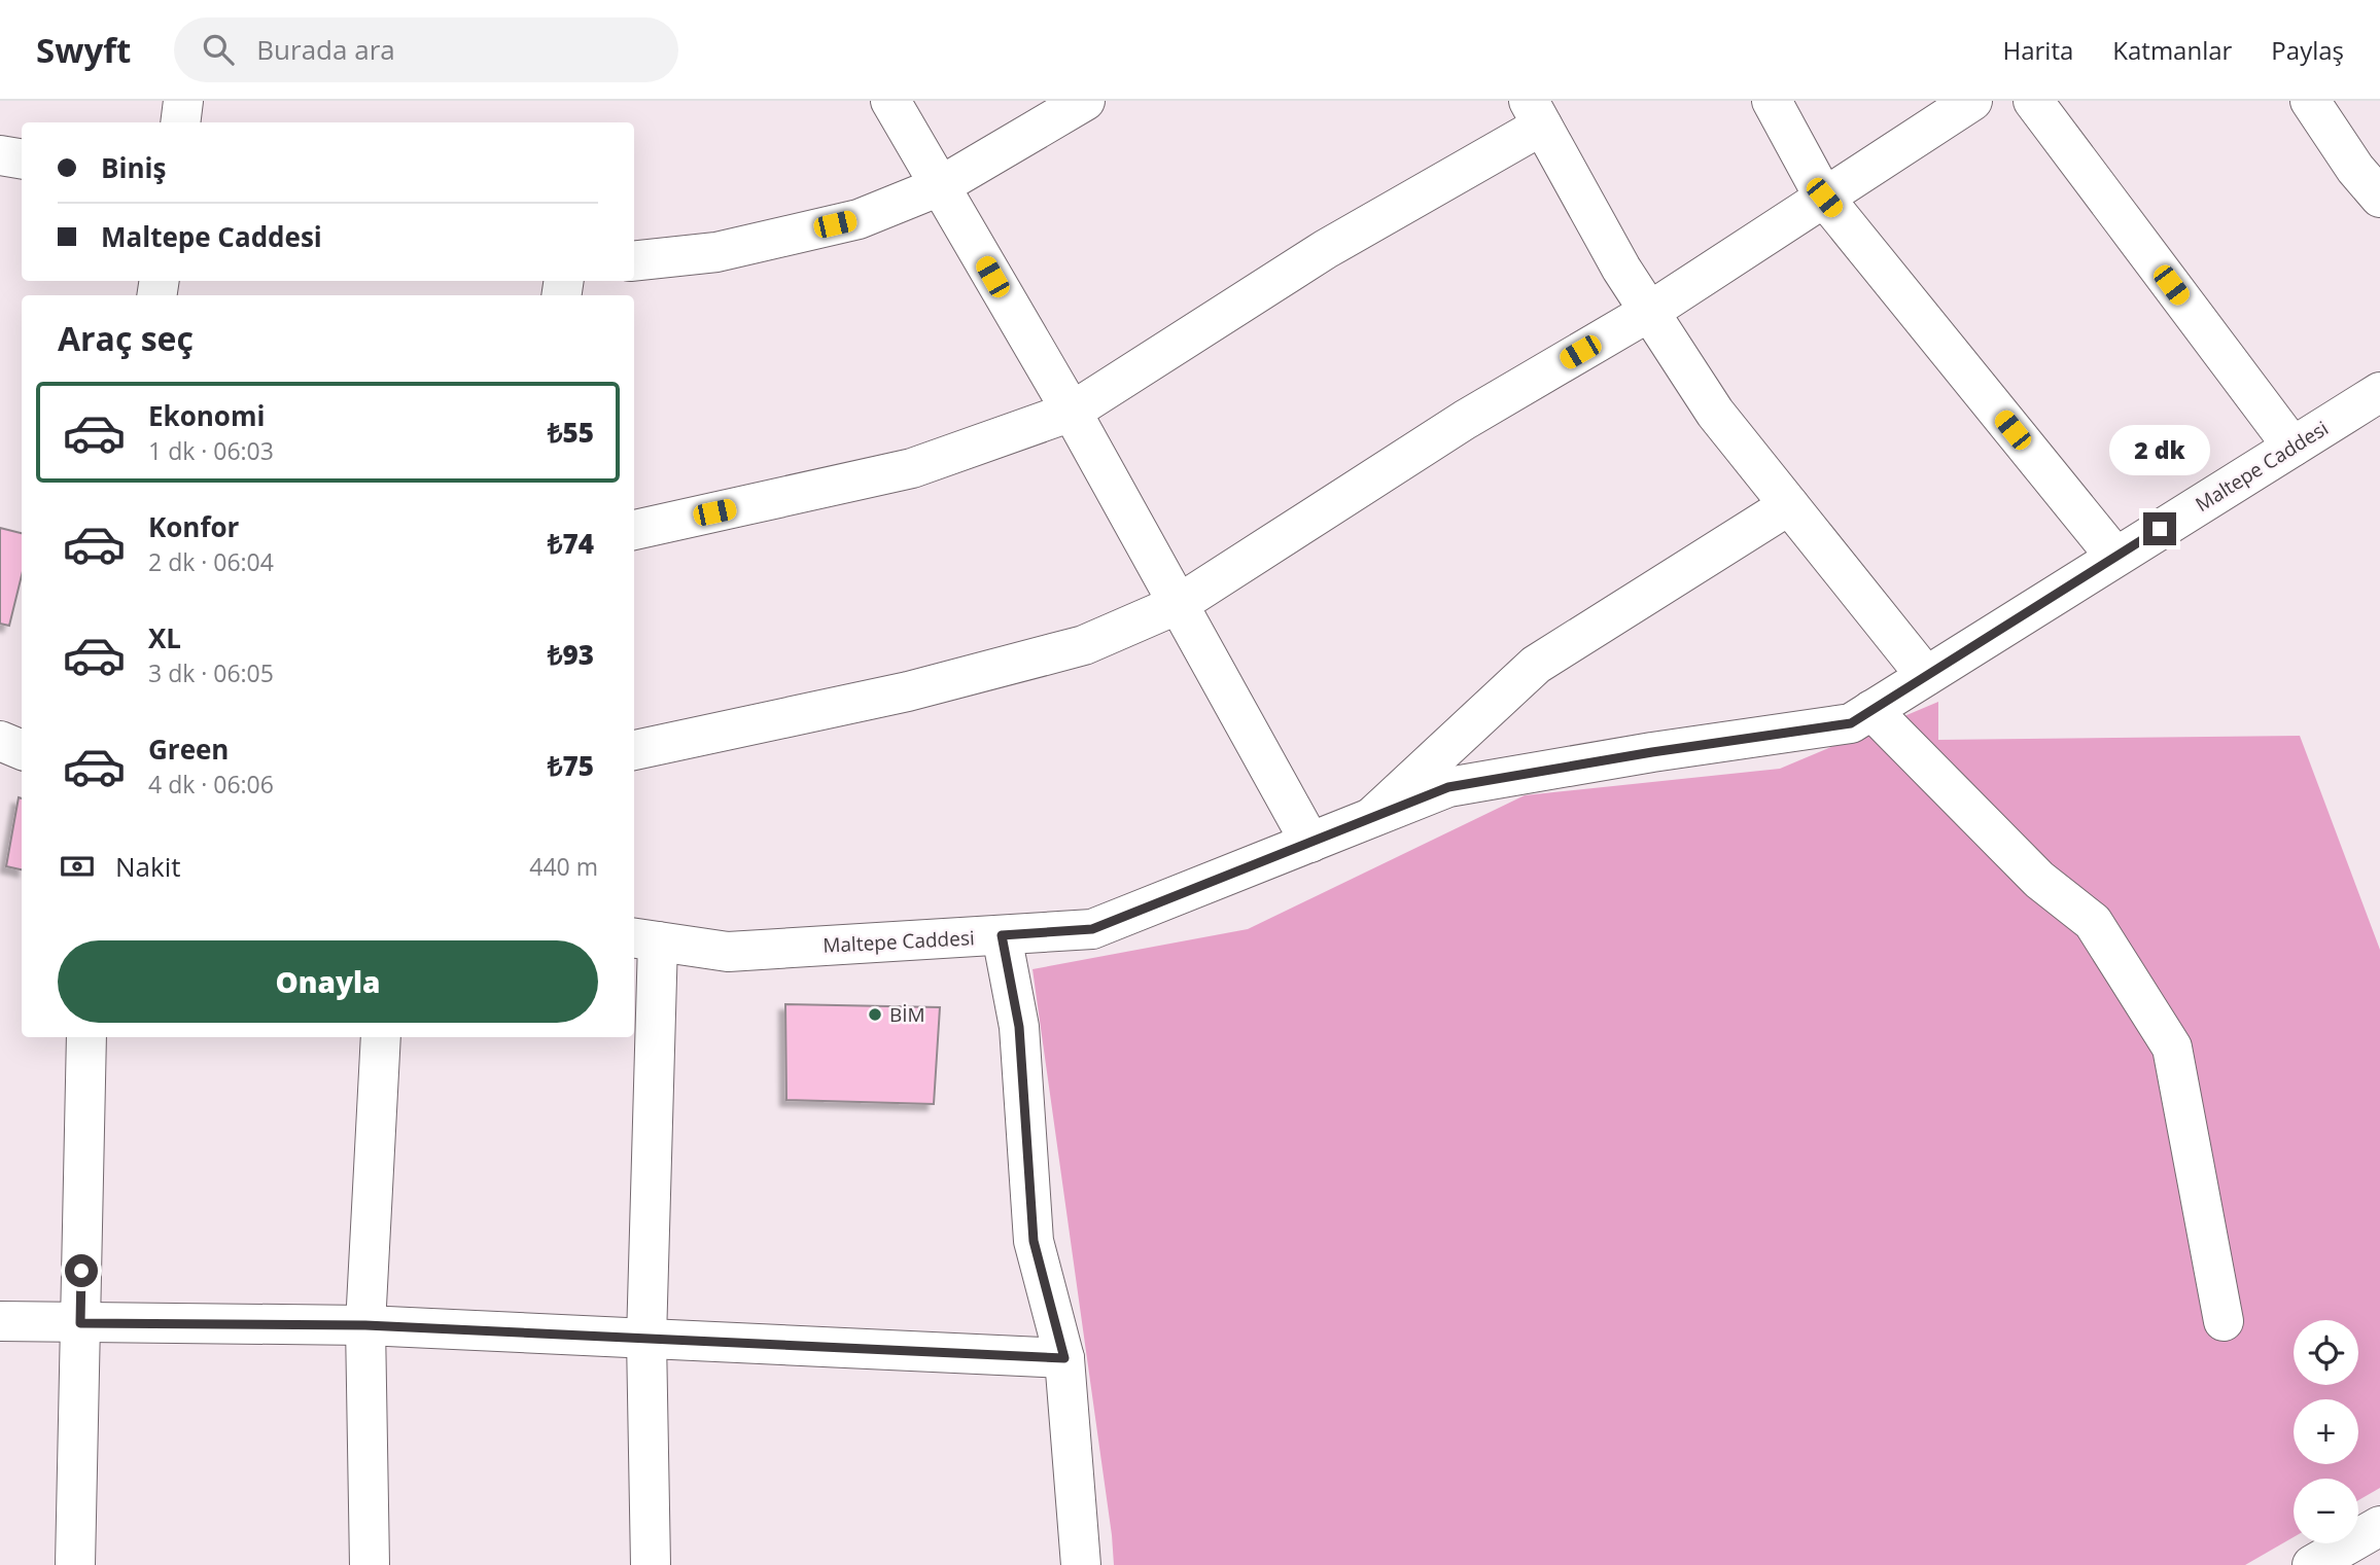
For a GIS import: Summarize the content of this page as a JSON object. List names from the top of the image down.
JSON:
{
  "streets": {
    "street": ["Maltepe Caddesi"]
  },
  "places": ["BİM"],
  "page": {
    "header": "Swyft",
    "search": "Burada ara",
    "nav": ["Harita", "Katmanlar", "Paylaş"],
    "banner": ["Biniş", "Maltepe Caddesi"],
    "heading": "Araç seç",
    "list": [
      {
        "name": "Ekonomi",
        "note": "1 dk · 06:03",
        "value": "₺55"
      },
      {
        "name": "Konfor",
        "note": "2 dk · 06:04",
        "value": "₺74"
      },
      {
        "name": "XL",
        "note": "3 dk · 06:05",
        "value": "₺93"
      },
      {
        "name": "Green",
        "note": "4 dk · 06:06",
        "value": "₺75"
      }
    ],
    "bubble": "2 dk",
    "pay": ["Nakit", "440 m"],
    "buttons": "Onayla",
    "map_buttons": ["+", "−"]
  }
}
